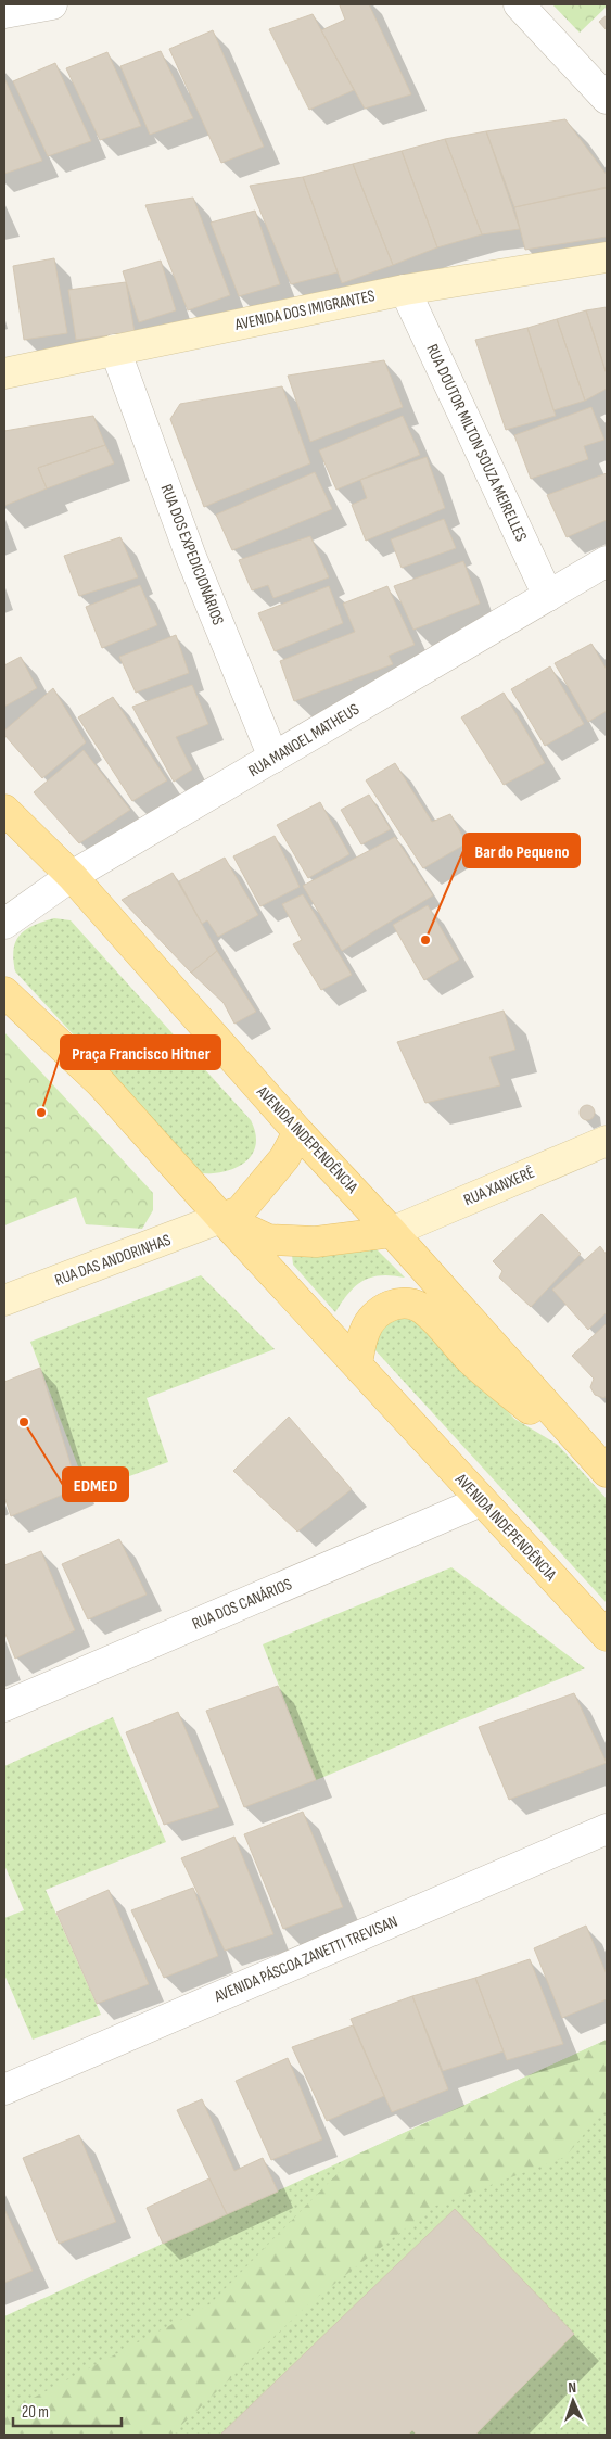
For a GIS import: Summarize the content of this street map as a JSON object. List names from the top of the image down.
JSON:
{
  "streets": {
    "main road": [
      "AVENIDA DOS IMIGRANTES",
      "AVENIDA INDEPENDÊNCIA",
      "RUA XANXERÊ",
      "RUA DAS ANDORINHAS"
    ],
    "street": [
      "RUA DOUTOR MILTON SOUZA MEIRELLES",
      "RUA DOS EXPEDICIONÁRIOS",
      "RUA MANOEL MATHEUS",
      "RUA DOS CANÁRIOS",
      "AVENIDA PÁSCOA ZANETTI TREVISAN"
    ]
  },
  "crossings": [
    ["AVENIDA DOS IMIGRANTES", "RUA DOUTOR MILTON SOUZA MEIRELLES"],
    ["AVENIDA DOS IMIGRANTES", "RUA DOS EXPEDICIONÁRIOS"],
    ["RUA DOUTOR MILTON SOUZA MEIRELLES", "RUA MANOEL MATHEUS"],
    ["RUA DOS EXPEDICIONÁRIOS", "RUA MANOEL MATHEUS"],
    ["RUA MANOEL MATHEUS", "AVENIDA INDEPENDÊNCIA"],
    ["AVENIDA INDEPENDÊNCIA", "RUA XANXERÊ"],
    ["AVENIDA INDEPENDÊNCIA", "RUA DAS ANDORINHAS"],
    ["AVENIDA INDEPENDÊNCIA", "RUA DOS CANÁRIOS"]
  ],
  "places": ["Bar do Pequeno", "Praça Francisco Hitner", "EDMED"],
  "scale_bar": "20 m",
  "north": "top"
}
